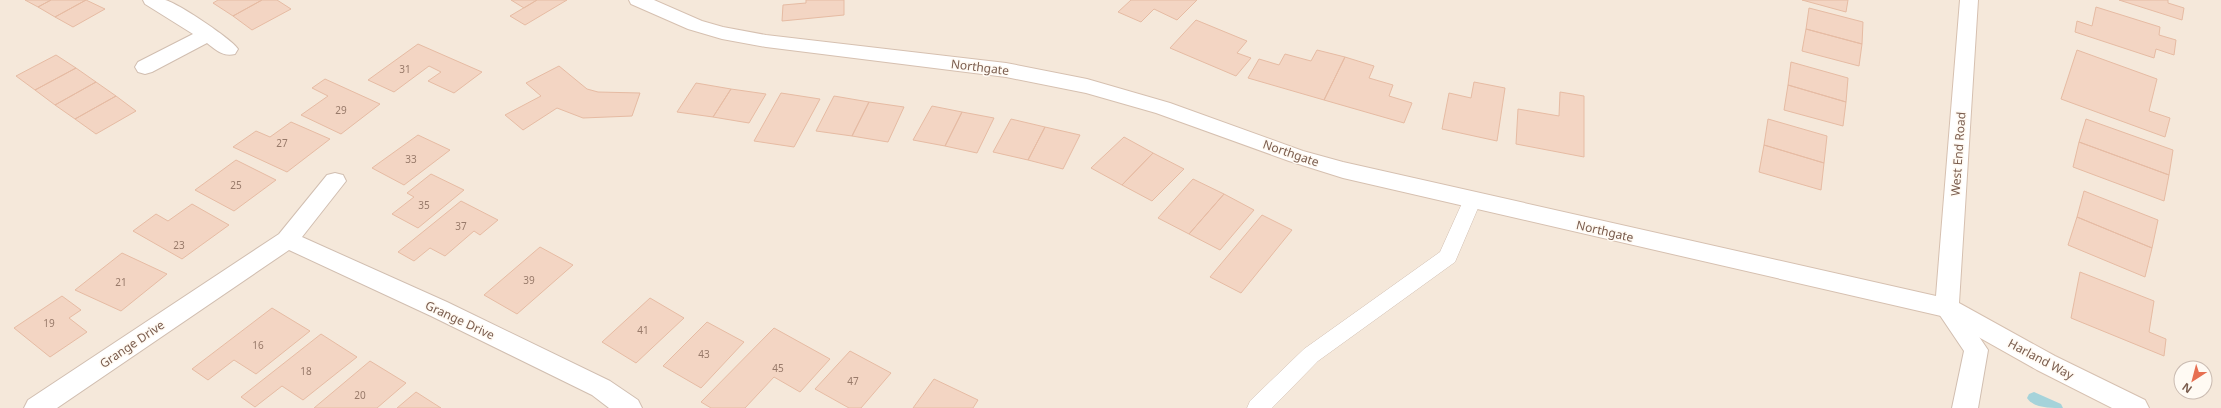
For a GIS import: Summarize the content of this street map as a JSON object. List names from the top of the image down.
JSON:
{
  "streets": {
    "street": [
      "Northgate",
      "West End Road",
      "Grange Drive",
      "Harland Way"
    ]
  },
  "crossings": [
    ["Northgate", "West End Road"],
    ["Northgate", "Harland Way"],
    ["West End Road", "Harland Way"]
  ],
  "house_numbers": [
    "31",
    "29",
    "27",
    "33",
    "25",
    "35",
    "37",
    "23",
    "39",
    "21",
    "19",
    "41",
    "16",
    "43",
    "45",
    "18",
    "47",
    "20"
  ],
  "north": "bottom left"
}
